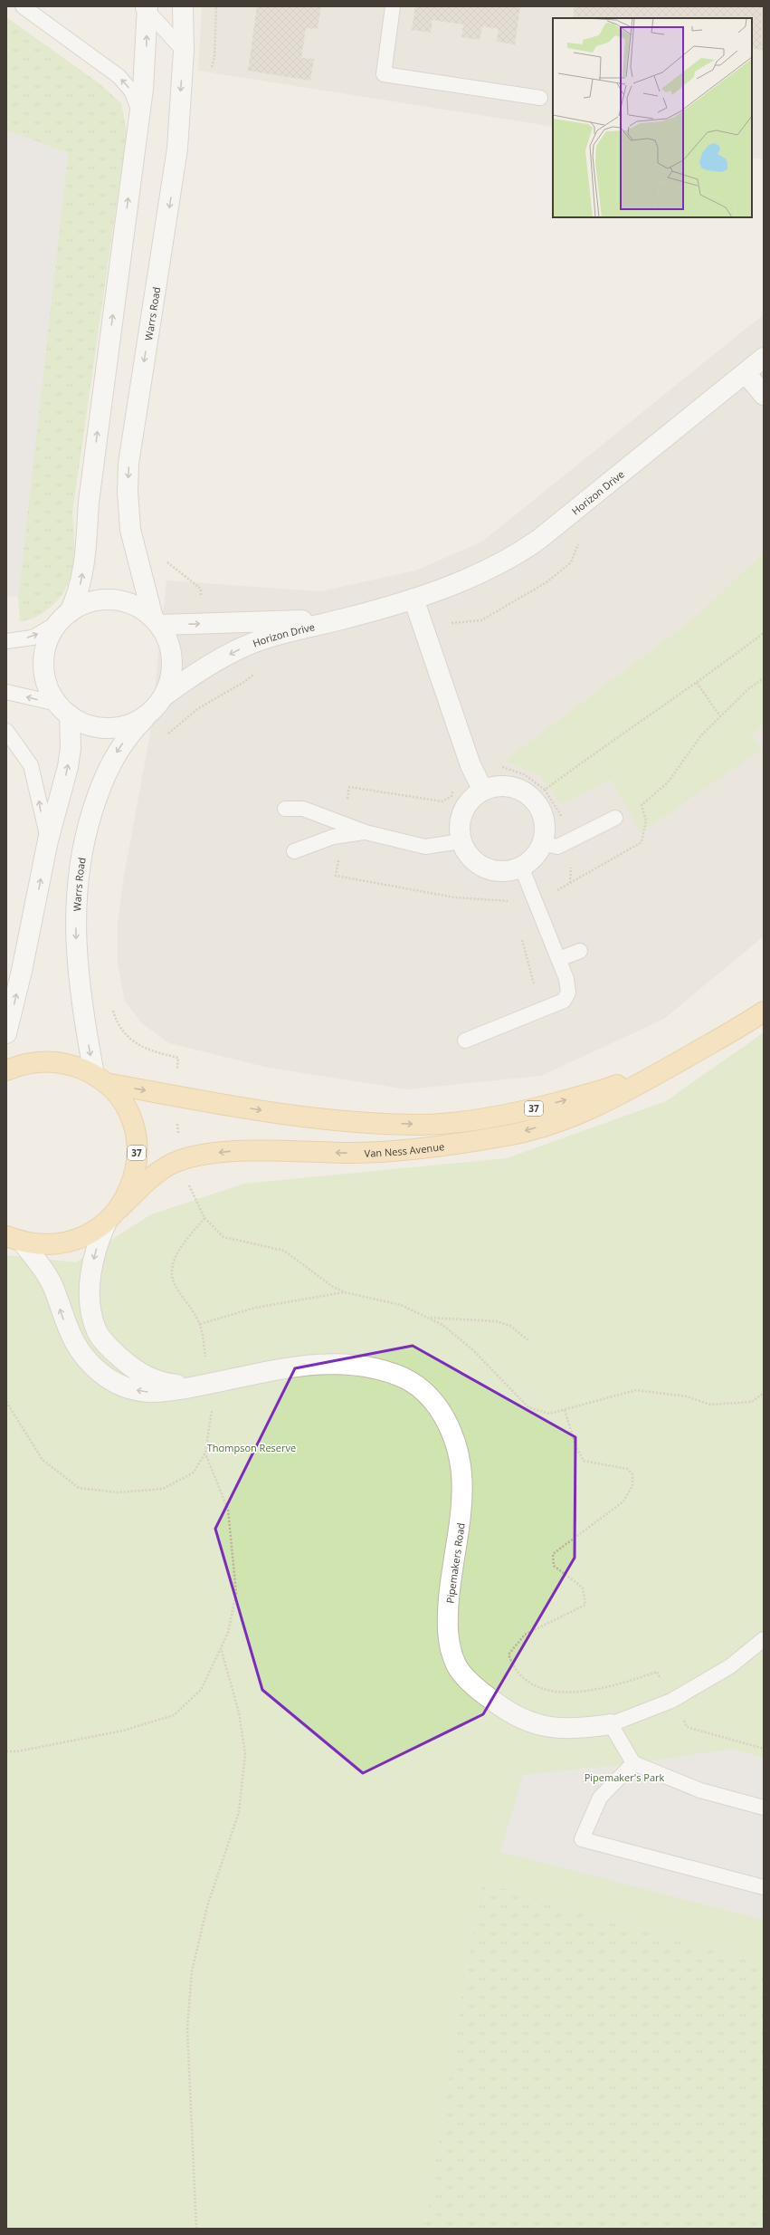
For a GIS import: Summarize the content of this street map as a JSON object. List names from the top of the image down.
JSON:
{
  "streets": {
    "main road": ["37", "Van Ness Avenue"],
    "street": ["Warrs Road", "Horizon Drive", "Pipemakers Road"]
  },
  "crossings": [
    ["Warrs Road", "Horizon Drive"],
    ["Warrs Road", "37"],
    ["Warrs Road", "Van Ness Avenue"],
    ["37", "Van Ness Avenue"]
  ],
  "parks": ["Thompson Reserve", "Pipemaker's Park"]
}
